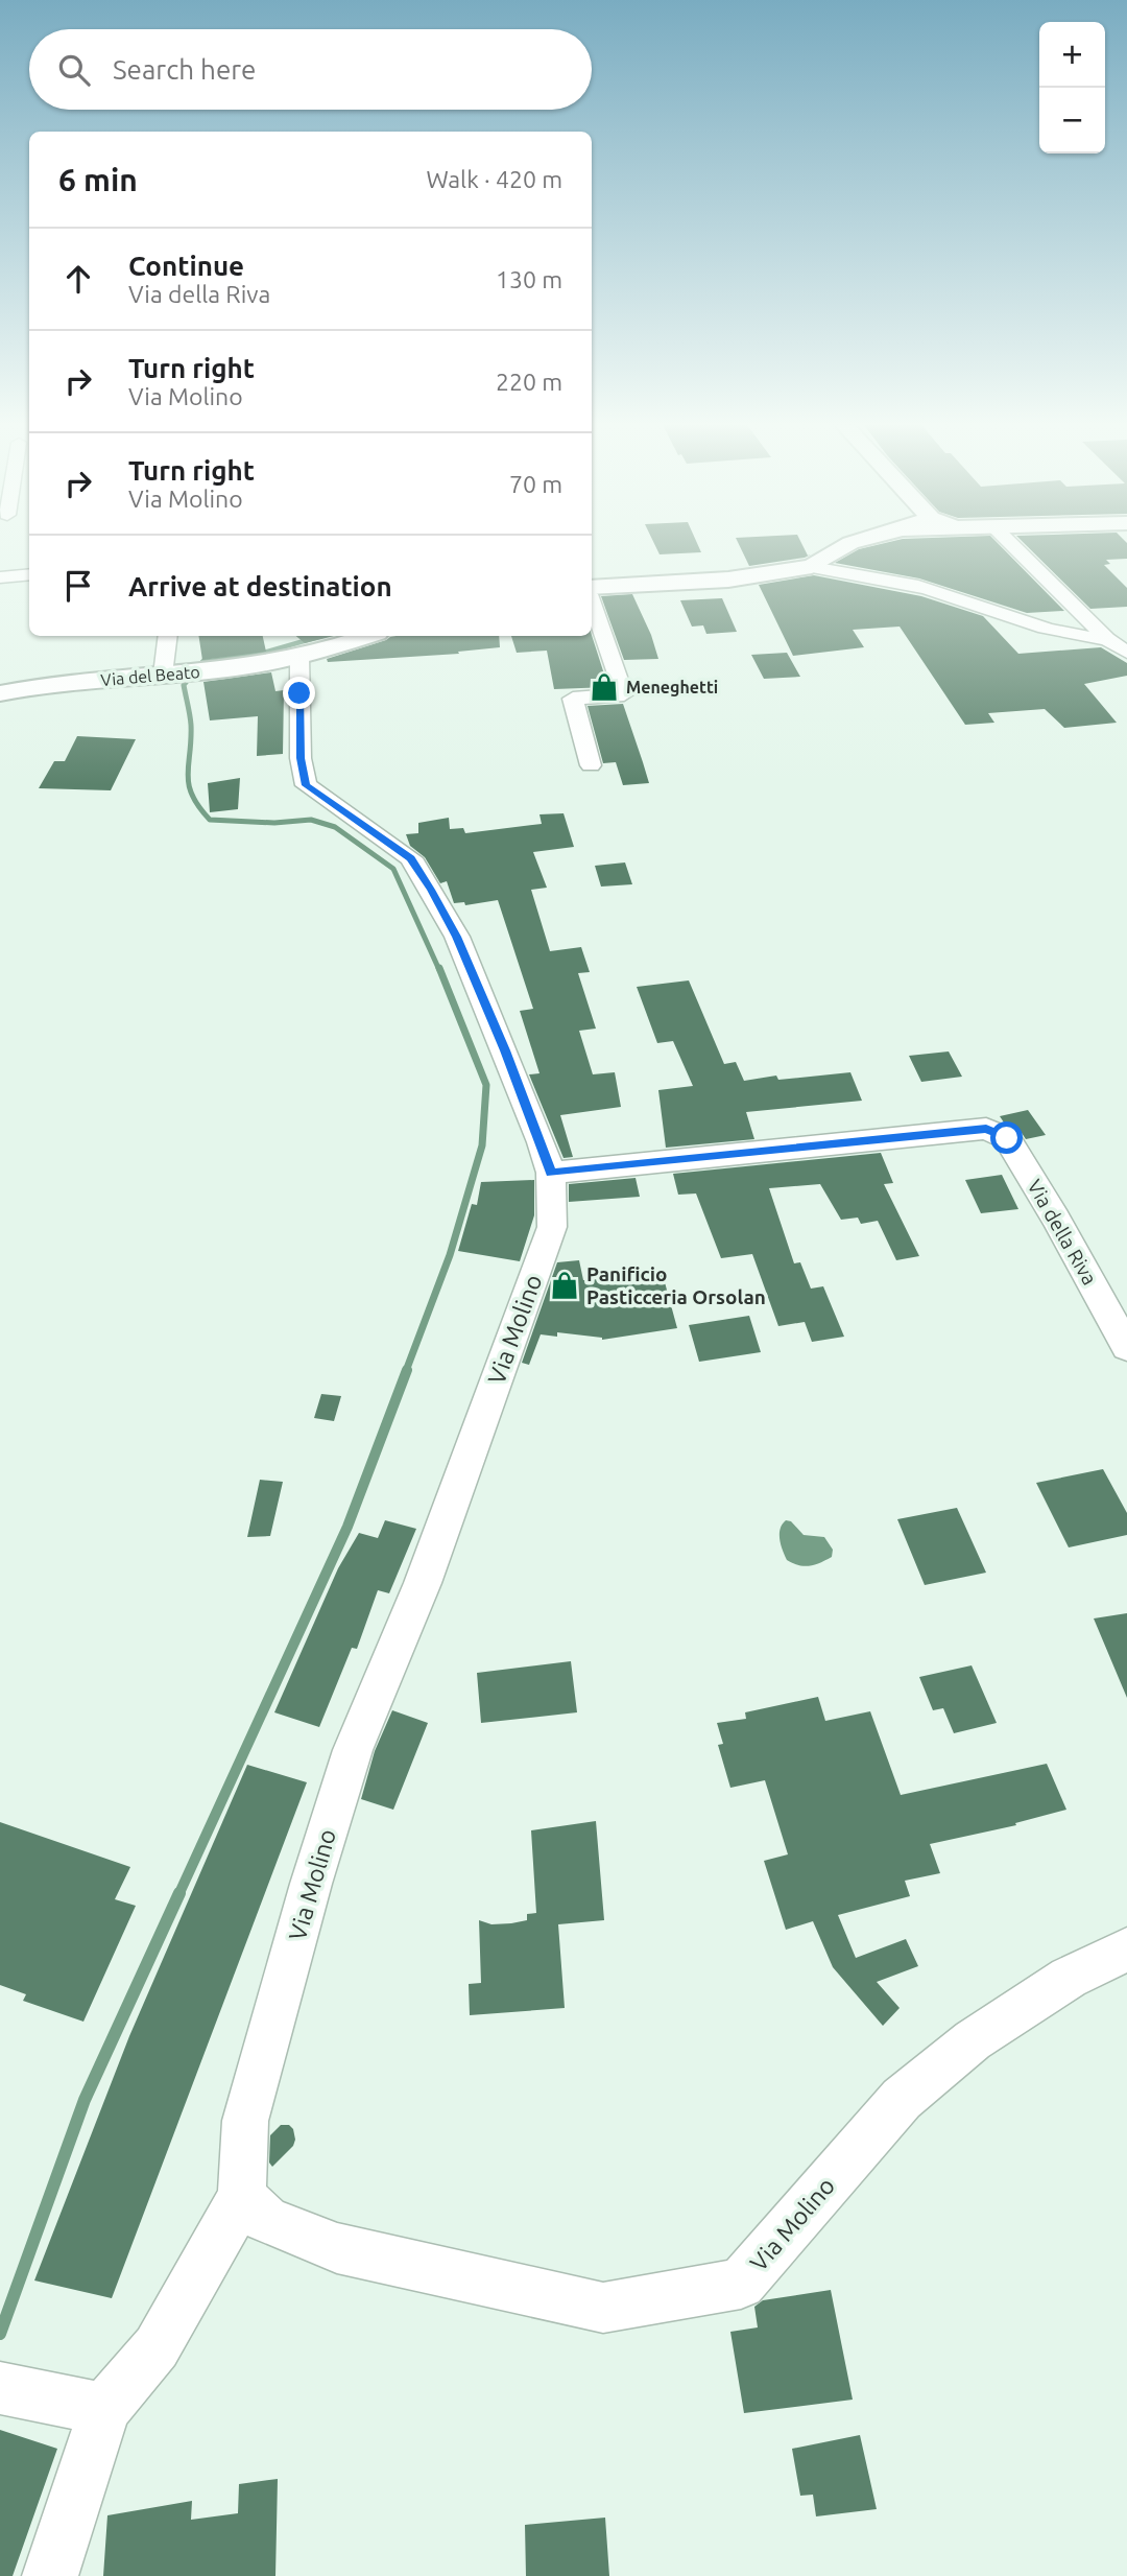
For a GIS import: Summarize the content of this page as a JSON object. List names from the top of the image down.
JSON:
{
  "streets": {
    "street": ["Via del Beato", "Via della Riva", "Via Molino"]
  },
  "crossings": [
    ["Via del Beato", "Via Molino"],
    ["Via della Riva", "Via Molino"]
  ],
  "places": {
    "shop": ["Meneghetti", "Panificio Pasticceria Orsolan"]
  },
  "page": {
    "map_buttons": ["+", "−"],
    "search": "Search here",
    "heading": ["6 min", "Walk · 420 m"],
    "list": [
      ["Continue", "Via della Riva", "130 m"],
      ["Turn right", "Via Molino", "220 m"],
      ["Turn right", "Via Molino", "70 m"],
      "Arrive at destination"
    ]
  }
}
